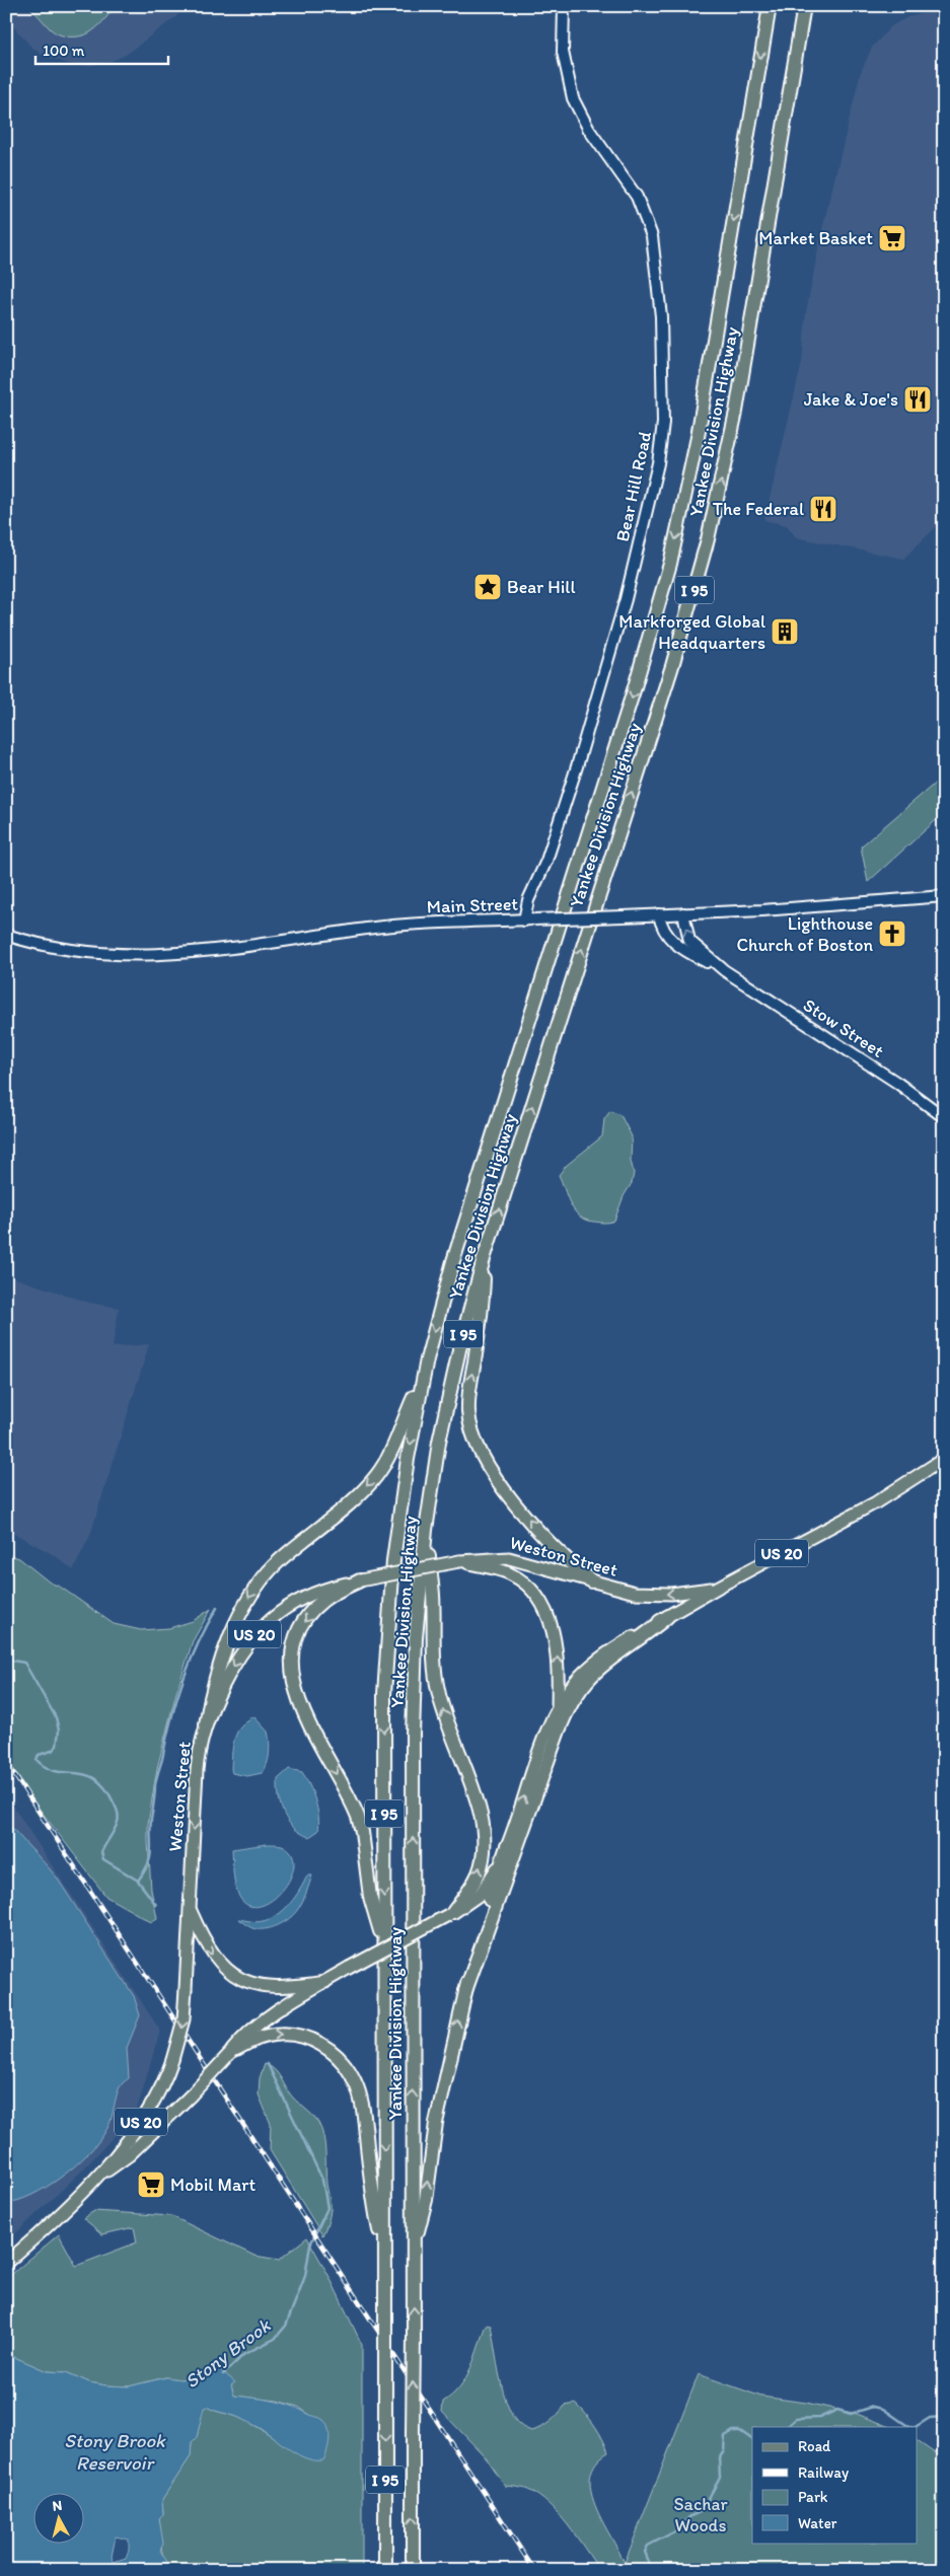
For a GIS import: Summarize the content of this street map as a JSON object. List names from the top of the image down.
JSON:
{
  "streets": {
    "highway": ["Yankee Division Highway", "I 95"],
    "main road": ["US 20", "Weston Street"],
    "street": ["Bear Hill Road", "Main Street", "Stow Street"]
  },
  "crossings": [
    ["Bear Hill Road", "Main Street"],
    ["Main Street", "Stow Street"],
    ["US 20", "Weston Street"]
  ],
  "water": ["Stony Brook", "Stony Brook Reservoir"],
  "parks": ["Sachar Woods"],
  "places": {
    "supermarket": ["Market Basket", "Mobil Mart"],
    "restaurant": ["Jake & Joe's", "The Federal"],
    "place": ["Bear Hill"],
    "building": ["Markforged Global Headquarters"],
    "church": ["Lighthouse Church of Boston"]
  },
  "legend": [
    "Road",
    "Railway",
    "Park",
    "Water"
  ],
  "scale_bar": "100 m",
  "north": "top"
}
